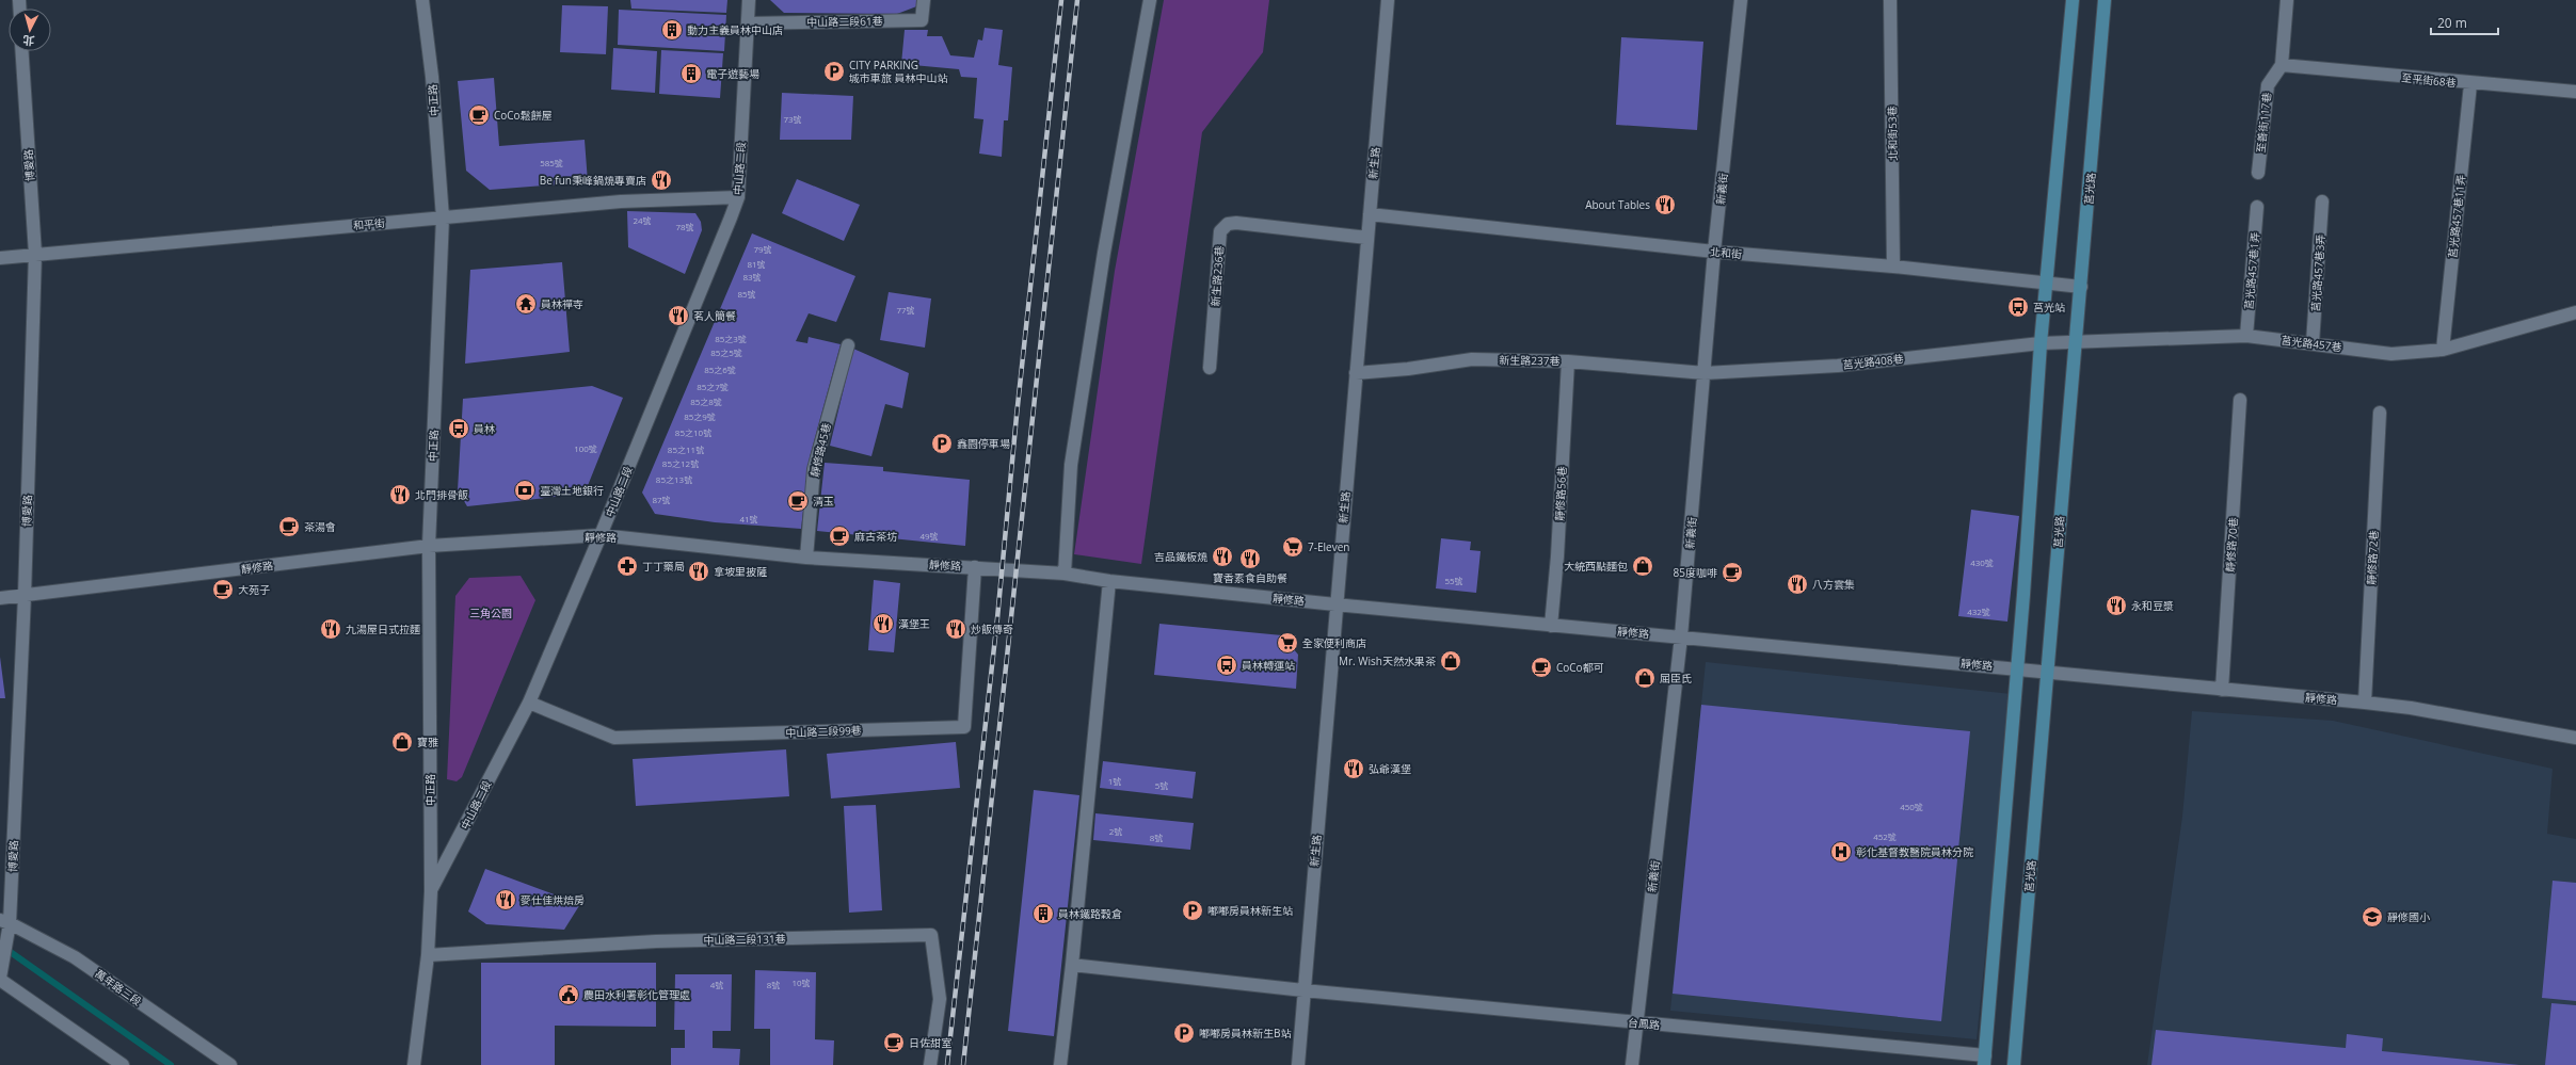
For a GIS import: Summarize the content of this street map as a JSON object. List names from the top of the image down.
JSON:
{
  "streets": {
    "main road": ["莒光路"],
    "street": [
      "中山路二段61巷",
      "至平街68巷",
      "中正路",
      "至善街117巷",
      "北和街53巷",
      "新生路",
      "博愛路",
      "中山路二段",
      "新義街",
      "莒光路457巷11弄",
      "和平街",
      "北和街",
      "莒光路457巷1弄",
      "莒光路457巷3弄",
      "新生路236巷",
      "莒光路457巷",
      "新生路237巷",
      "莒光路408巷",
      "靜修路45巷",
      "靜修路56巷",
      "靜修路",
      "靜修路70巷",
      "靜修路72巷",
      "中山路二段99巷",
      "中山路二段131巷",
      "萬年路三段",
      "台鳳路"
    ]
  },
  "crossings": [
    ["中山路二段61巷", "中山路二段"],
    ["至平街68巷", "至善街117巷"],
    ["至平街68巷", "莒光路457巷11弄"],
    ["中正路", "中山路二段"],
    ["中正路", "和平街"],
    ["中正路", "靜修路"],
    ["北和街53巷", "北和街"],
    ["新生路", "北和街"],
    ["新生路", "新生路236巷"],
    ["新生路", "新生路237巷"],
    ["新生路", "靜修路"],
    ["新生路", "台鳳路"],
    ["博愛路", "和平街"],
    ["博愛路", "靜修路"],
    ["博愛路", "萬年路三段"],
    ["中山路二段", "和平街"],
    ["中山路二段", "靜修路"],
    ["中山路二段", "中山路二段99巷"],
    ["中山路二段", "中山路二段131巷"],
    ["新義街", "北和街"],
    ["新義街", "新生路237巷"],
    ["新義街", "莒光路408巷"],
    ["新義街", "靜修路"],
    ["新義街", "台鳳路"],
    ["莒光路", "北和街"],
    ["莒光路", "莒光路457巷"],
    ["莒光路", "靜修路"],
    ["莒光路457巷11弄", "莒光路457巷"],
    ["莒光路457巷1弄", "莒光路457巷"],
    ["莒光路457巷3弄", "莒光路457巷"],
    ["莒光路457巷", "莒光路408巷"],
    ["新生路237巷", "莒光路408巷"],
    ["新生路237巷", "靜修路56巷"],
    ["靜修路45巷", "靜修路"],
    ["靜修路56巷", "靜修路"],
    ["靜修路", "靜修路70巷"],
    ["靜修路", "靜修路72巷"],
    ["靜修路", "中山路二段99巷"]
  ],
  "parks": ["三角公園"],
  "places": {
    "building": ["動力主義員林中山店", "電子遊藝場", "員林鐵路穀倉"],
    "parking": [
      "CITY PARKING 城市車旅 員林中山站",
      "鑫園停車場",
      "嘟嘟房員林新生站",
      "嘟嘟房員林新生B站"
    ],
    "cafe": [
      "CoCo鬆餅屋",
      "清玉",
      "茶湯會",
      "麻古茶坊",
      "85度咖啡",
      "大苑子",
      "CoCo都可",
      "日佐甜室"
    ],
    "restaurant": [
      "Be fun秉峰鍋燒專賣店",
      "About Tables",
      "茗人簡餐",
      "北門排骨飯",
      "吉品鐵板燒",
      "寶香素食自助餐",
      "拿坡里披薩",
      "八方雲集",
      "永和豆漿",
      "漢堡王",
      "九湯屋日式拉麵",
      "炒飯傳奇",
      "弘爺漢堡",
      "麥仕佳烘焙房"
    ],
    "temple": ["員林禪寺"],
    "bus stop": ["莒光站", "員林", "員林轉運站"],
    "bank": ["臺灣土地銀行"],
    "supermarket": ["7-Eleven", "全家便利商店"],
    "pharmacy": ["丁丁藥局"],
    "shop": [
      "大統西點麵包",
      "Mr. Wish天然水果茶",
      "屈臣氏",
      "寶雅"
    ],
    "hospital": ["彰化基督教醫院員林分院"],
    "school or university": ["靜修國小"],
    "public building": ["農田水利署彰化管理處"]
  },
  "house_numbers": [
    "73號",
    "585號",
    "24號",
    "78號",
    "79號",
    "81號",
    "83號",
    "85號",
    "77號",
    "85之3號",
    "85之5號",
    "85之6號",
    "85之7號",
    "85之8號",
    "85之9號",
    "85之10號",
    "100號",
    "85之11號",
    "85之12號",
    "85之13號",
    "87號",
    "41號",
    "49號",
    "430號",
    "55號",
    "432號",
    "1號",
    "5號",
    "450號",
    "2號",
    "452號",
    "8號",
    "10號",
    "4號",
    "8號"
  ],
  "scale_bar": "20 m",
  "north": "bottom"
}
